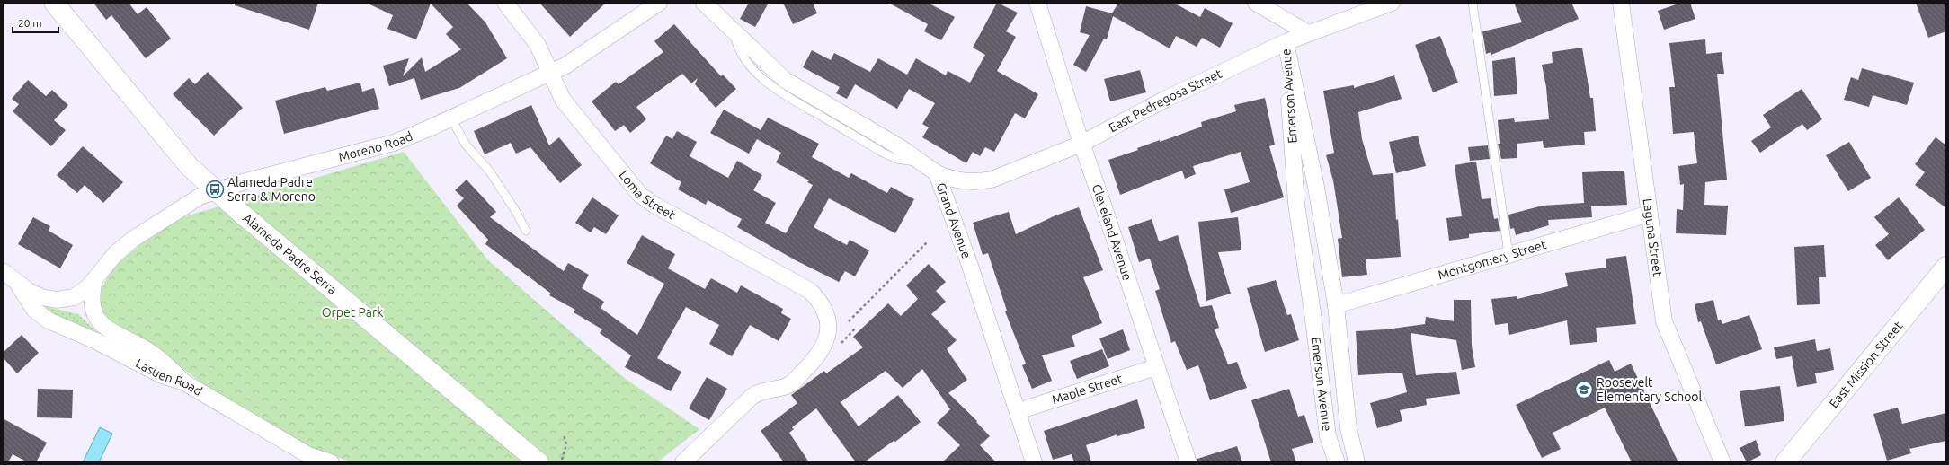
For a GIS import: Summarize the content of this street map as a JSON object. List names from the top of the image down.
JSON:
{
  "streets": {
    "street": [
      "Emerson Avenue",
      "East Pedregosa Street",
      "Moreno Road",
      "Loma Street",
      "Grand Avenue",
      "Cleveland Avenue",
      "Laguna Street",
      "Alameda Padre Serra",
      "Montgomery Street",
      "East Mission Street",
      "Lasuen Road",
      "Maple Street"
    ]
  },
  "crossings": [
    ["Emerson Avenue", "East Pedregosa Street"],
    ["Emerson Avenue", "Montgomery Street"],
    ["East Pedregosa Street", "Grand Avenue"],
    ["East Pedregosa Street", "Cleveland Avenue"],
    ["Moreno Road", "Loma Street"],
    ["Moreno Road", "Alameda Padre Serra"],
    ["Moreno Road", "Lasuen Road"],
    ["Grand Avenue", "Maple Street"],
    ["Cleveland Avenue", "Maple Street"],
    ["Laguna Street", "Montgomery Street"]
  ],
  "parks": ["Orpet Park"],
  "places": {
    "bus stop": ["Alameda Padre Serra & Moreno"],
    "school or university": ["Roosevelt Elementary School"]
  },
  "scale_bar": "20 m"
}
